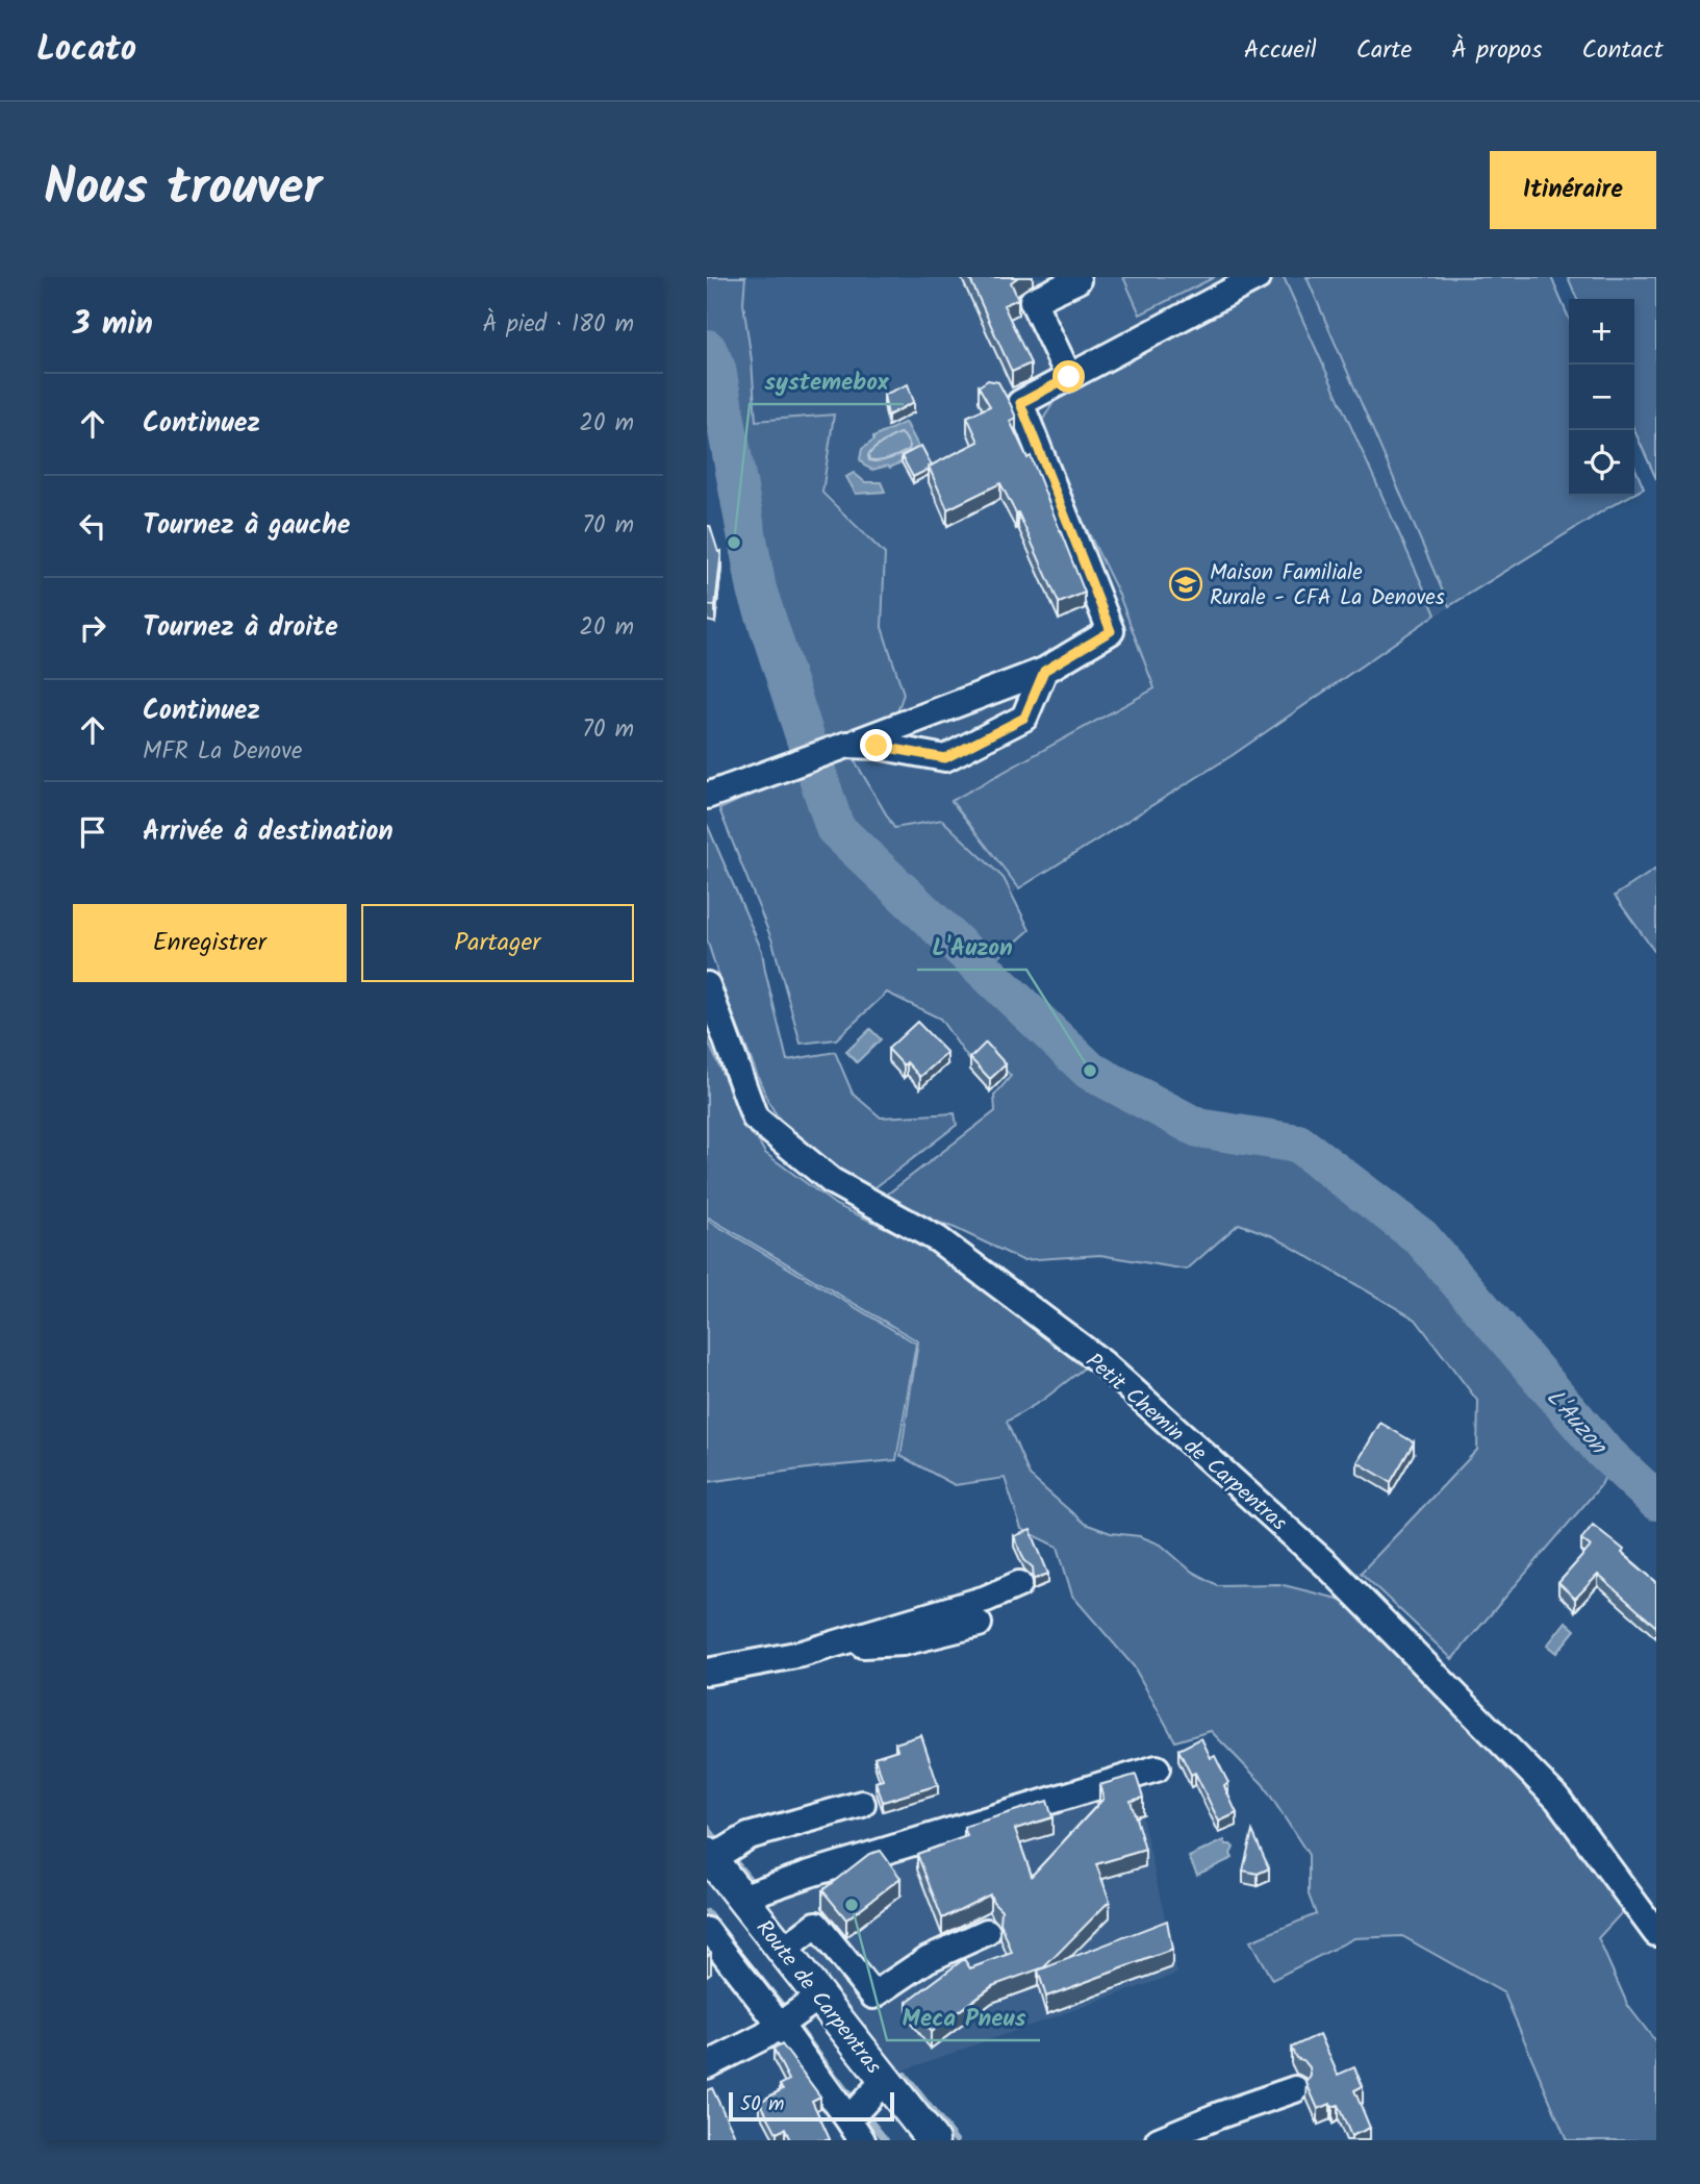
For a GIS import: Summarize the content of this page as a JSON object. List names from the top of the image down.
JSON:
{
  "streets": {
    "main road": ["Route de Carpentras"],
    "street": ["Petit Chemin de Carpentras"]
  },
  "water": ["L'Auzon"],
  "places": {
    "other": ["systemebox", "L'Auzon", "Meca Pneus"],
    "school or university": ["Maison Familiale Rurale - CFA La Denoves"]
  },
  "scale_bar": "50 m",
  "page": {
    "header": "Locato",
    "nav": [
      "Accueil",
      "Carte",
      "À propos",
      "Contact"
    ],
    "title": "Nous trouver",
    "buttons": [
      "Itinéraire",
      ["Enregistrer", "Partager"]
    ],
    "heading": ["3 min", "À pied · 180 m"],
    "map_buttons": ["+", "−"],
    "list": [
      ["Continuez", "20 m"],
      ["Tournez à gauche", "70 m"],
      ["Tournez à droite", "20 m"],
      ["Continuez", "MFR La Denove", "70 m"],
      "Arrivée à destination"
    ],
    "scale": "50 m"
  }
}
